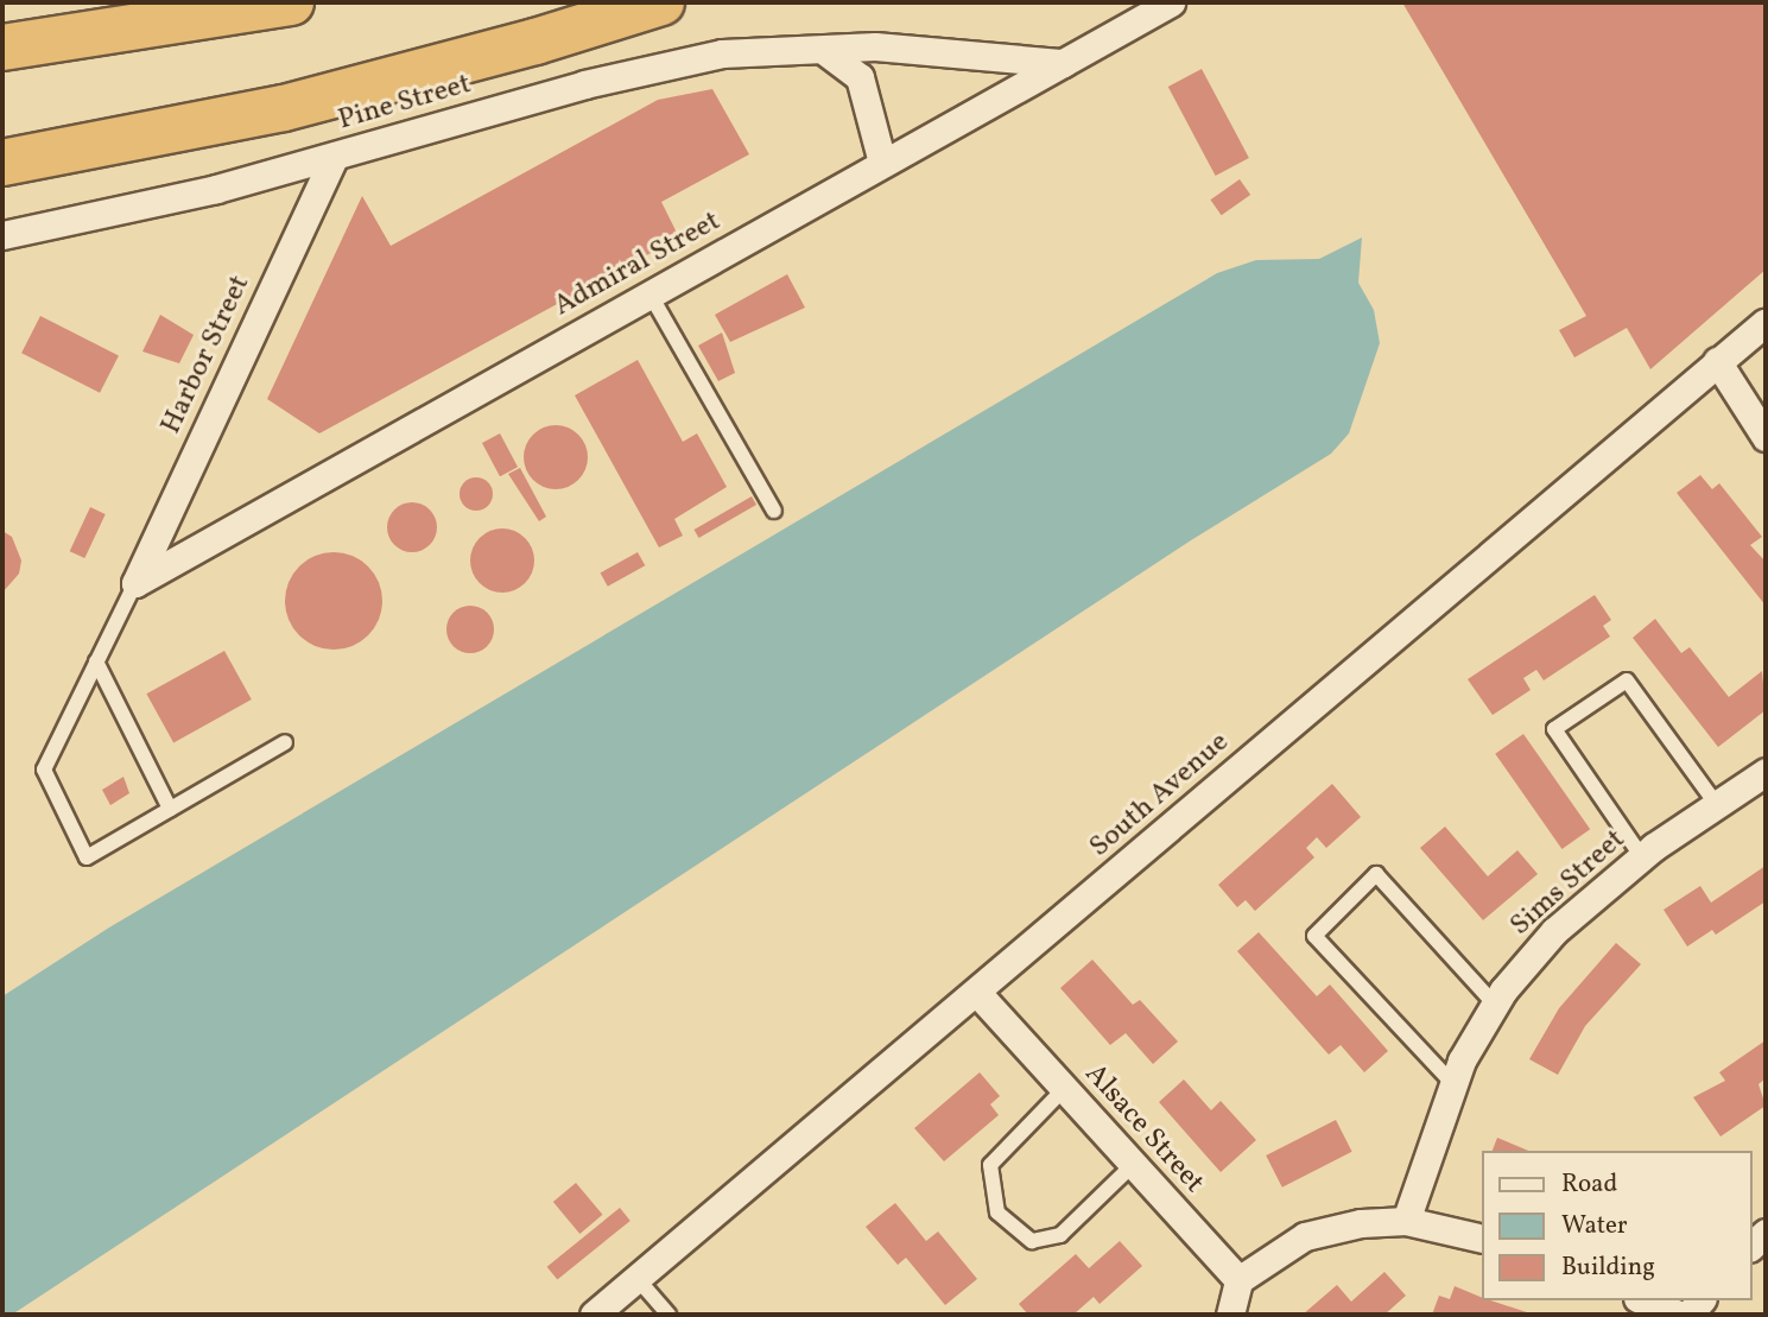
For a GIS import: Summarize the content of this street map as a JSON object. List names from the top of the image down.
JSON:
{
  "streets": {
    "street": [
      "Pine Street",
      "Admiral Street",
      "Harbor Street",
      "South Avenue",
      "Sims Street",
      "Alsace Street"
    ]
  },
  "crossings": [
    ["Pine Street", "Admiral Street"],
    ["Pine Street", "Harbor Street"],
    ["Admiral Street", "Harbor Street"],
    ["South Avenue", "Alsace Street"]
  ],
  "legend": ["Road", "Water", "Building"]
}
